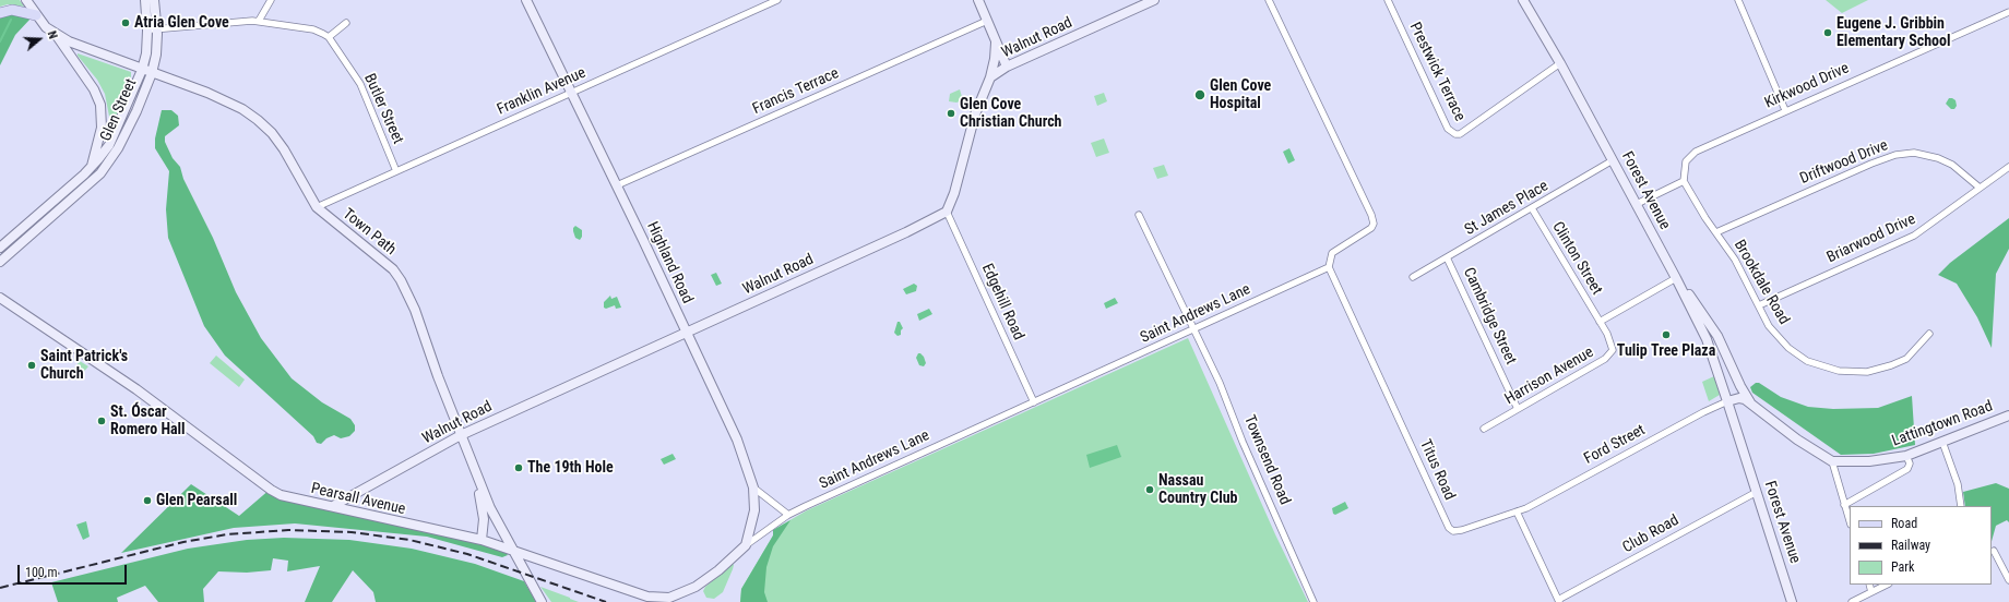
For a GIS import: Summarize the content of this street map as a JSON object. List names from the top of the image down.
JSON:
{
  "streets": {
    "main road": [
      "Walnut Road",
      "Glen Street",
      "Forest Avenue",
      "Town Path",
      "Highland Road",
      "Lattingtown Road",
      "Pearsall Avenue"
    ],
    "street": [
      "Prestwick Terrace",
      "Kirkwood Drive",
      "Franklin Avenue",
      "Francis Terrace",
      "Butler Street",
      "Driftwood Drive",
      "St James Place",
      "Briarwood Drive",
      "Clinton Street",
      "Brookdale Road",
      "Edgehill Road",
      "Saint Andrews Lane",
      "Cambridge Street",
      "Harrison Avenue",
      "Ford Street",
      "Townsend Road",
      "Titus Road",
      "Club Road"
    ]
  },
  "crossings": [
    ["Walnut Road", "Town Path"],
    ["Walnut Road", "Highland Road"],
    ["Walnut Road", "Edgehill Road"],
    ["Walnut Road", "Pearsall Avenue"],
    ["Prestwick Terrace", "Forest Avenue"],
    ["Kirkwood Drive", "Brookdale Road"],
    ["Franklin Avenue", "Butler Street"],
    ["Franklin Avenue", "Town Path"],
    ["Franklin Avenue", "Highland Road"],
    ["Francis Terrace", "Highland Road"],
    ["Glen Street", "Town Path"],
    ["Driftwood Drive", "Briarwood Drive"],
    ["Driftwood Drive", "Brookdale Road"],
    ["Forest Avenue", "St James Place"],
    ["Forest Avenue", "Ford Street"],
    ["Forest Avenue", "Club Road"],
    ["St James Place", "Clinton Street"],
    ["St James Place", "Cambridge Street"],
    ["Town Path", "Pearsall Avenue"],
    ["Briarwood Drive", "Brookdale Road"],
    ["Clinton Street", "Harrison Avenue"],
    ["Highland Road", "Saint Andrews Lane"],
    ["Highland Road", "Pearsall Avenue"],
    ["Edgehill Road", "Saint Andrews Lane"],
    ["Saint Andrews Lane", "Townsend Road"],
    ["Saint Andrews Lane", "Titus Road"],
    ["Saint Andrews Lane", "Pearsall Avenue"],
    ["Cambridge Street", "Harrison Avenue"],
    ["Ford Street", "Titus Road"]
  ],
  "places": [
    "Atria Glen Cove",
    "Eugene J. Gribbin Elementary School",
    "Glen Cove Hospital",
    "Glen Cove Christian Church",
    "Tulip Tree Plaza",
    "Saint Patrick's Church",
    "St. Óscar Romero Hall",
    "The 19th Hole",
    "Nassau Country Club",
    "Glen Pearsall"
  ],
  "legend": ["Road", "Railway", "Park"],
  "scale_bar": "100 m",
  "north": "right"
}
